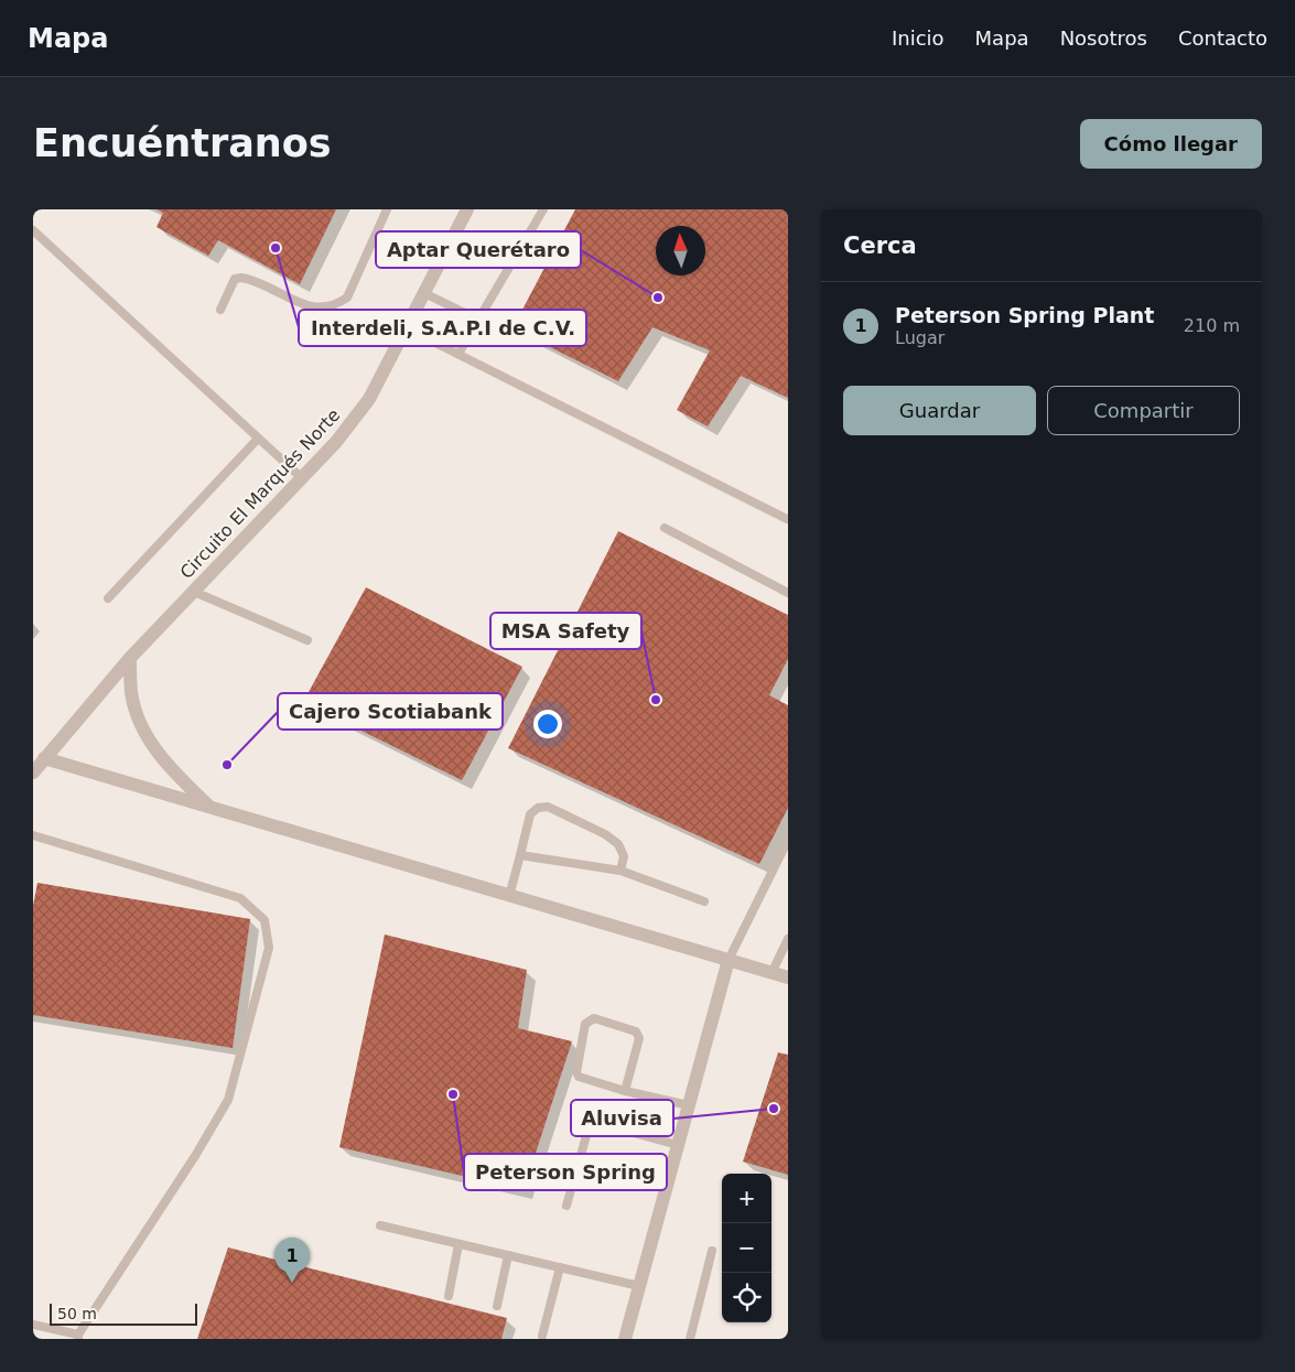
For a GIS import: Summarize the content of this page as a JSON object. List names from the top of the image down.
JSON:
{
  "streets": {
    "street": ["Circuito El Marqués Norte"]
  },
  "places": [
    "Interdeli, S.A.P.I de C.V.",
    "Aptar Querétaro",
    "MSA Safety",
    "Cajero Scotiabank",
    "Peterson Spring",
    "Aluvisa"
  ],
  "scale_bar": "50 m",
  "north": "top",
  "page": {
    "header": "Mapa",
    "nav": [
      "Inicio",
      "Mapa",
      "Nosotros",
      "Contacto"
    ],
    "buttons": [
      "Cómo llegar",
      ["Guardar", "Compartir"]
    ],
    "title": "Encuéntranos",
    "heading": "Cerca",
    "list": [
      {
        "mark": "1",
        "name": "Peterson Spring Plant",
        "note": "Lugar",
        "value": "210 m"
      }
    ],
    "map_buttons": ["+", "−"],
    "pins": "1",
    "scale": "50 m"
  }
}
